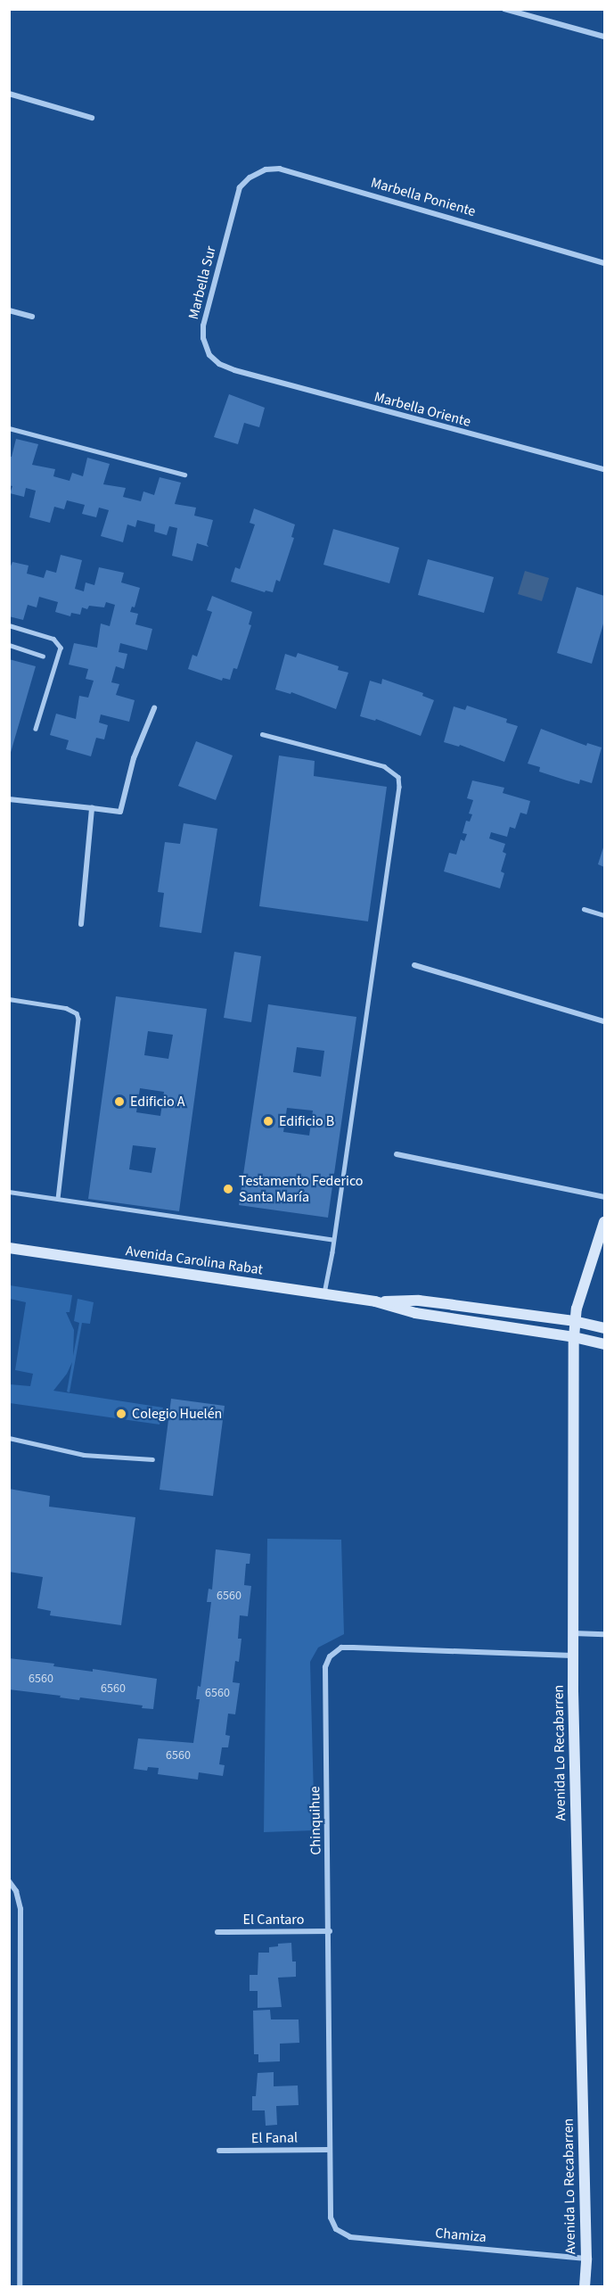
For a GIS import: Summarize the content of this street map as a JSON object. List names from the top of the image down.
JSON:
{
  "streets": {
    "street": [
      "Marbella Poniente",
      "Marbella Sur",
      "Marbella Oriente",
      "Avenida Carolina Rabat",
      "Avenida Lo Recabarren",
      "Chinquihue",
      "El Cantaro",
      "El Fanal",
      "Chamiza"
    ]
  },
  "crossings": [
    ["Marbella Poniente", "Marbella Sur"],
    ["Marbella Sur", "Marbella Oriente"],
    ["Avenida Carolina Rabat", "Avenida Lo Recabarren"],
    ["Avenida Lo Recabarren", "Chinquihue"],
    ["Avenida Lo Recabarren", "Chamiza"],
    ["Chinquihue", "El Cantaro"],
    ["Chinquihue", "El Fanal"],
    ["Chinquihue", "Chamiza"]
  ],
  "places": [
    "Edificio A",
    "Edificio B",
    "Testamento Federico Santa María",
    "Colegio Huelén"
  ],
  "house_numbers": [
    "6560",
    "6560",
    "6560",
    "6560",
    "6560"
  ]
}
